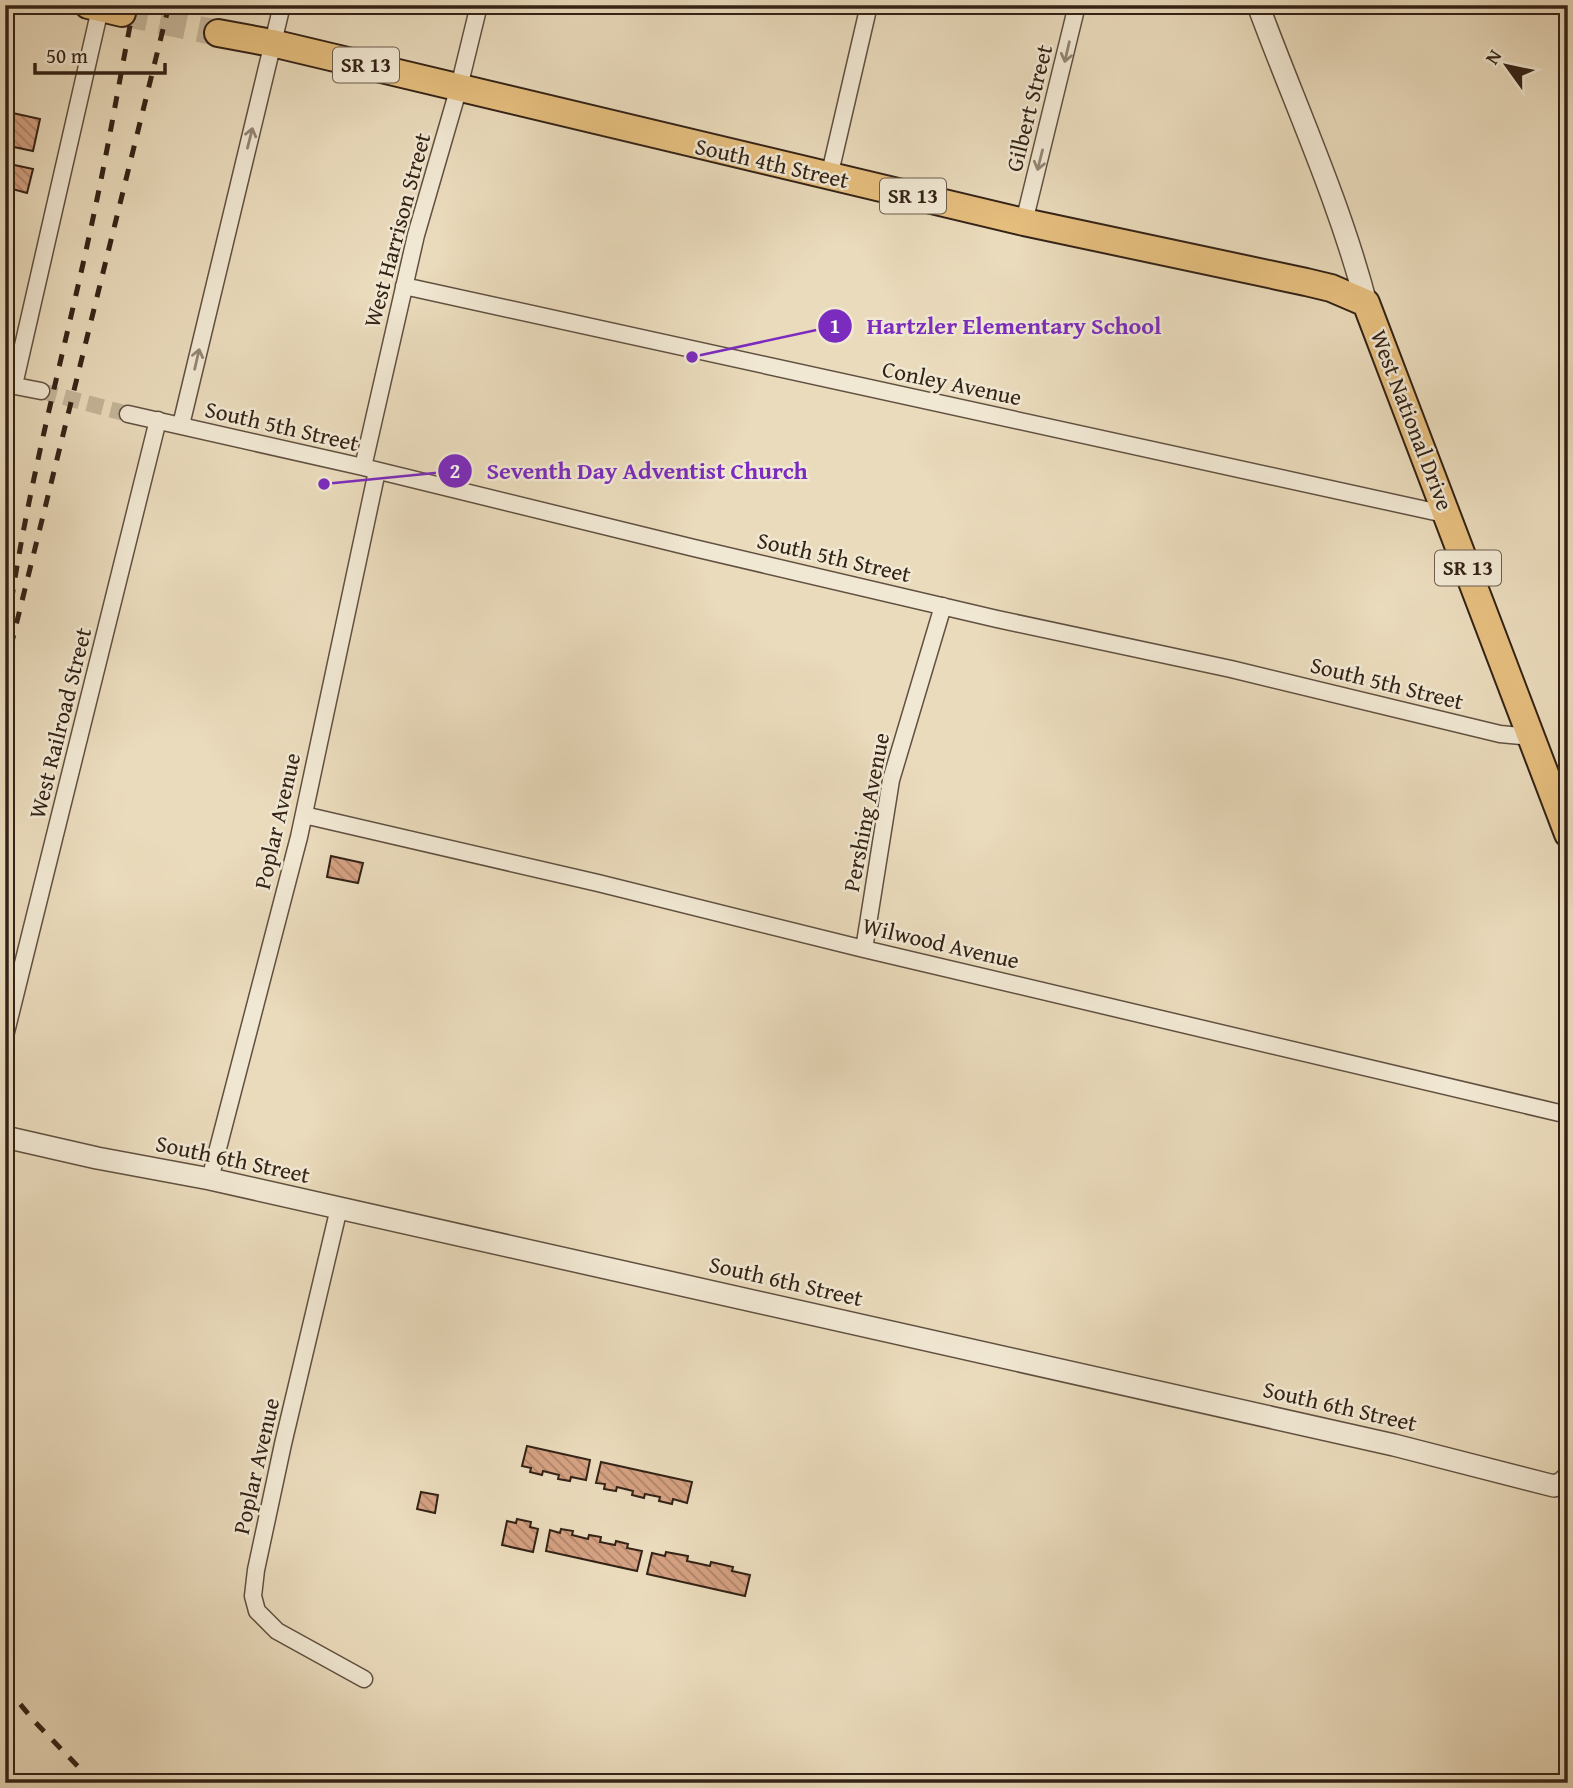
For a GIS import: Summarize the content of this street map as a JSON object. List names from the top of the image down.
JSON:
{
  "streets": {
    "main road": ["SR 13", "South 4th Street", "West National Drive"],
    "street": [
      "Gilbert Street",
      "West Harrison Street",
      "Conley Avenue",
      "South 5th Street",
      "West Railroad Street",
      "Pershing Avenue",
      "Poplar Avenue",
      "Wilwood Avenue",
      "South 6th Street"
    ]
  },
  "crossings": [
    ["Gilbert Street", "South 4th Street"],
    ["South 4th Street", "West Harrison Street"],
    ["South 4th Street", "West National Drive"],
    ["West Harrison Street", "Conley Avenue"],
    ["West Harrison Street", "South 5th Street"],
    ["West Harrison Street", "Poplar Avenue"],
    ["Conley Avenue", "West National Drive"],
    ["West National Drive", "South 5th Street"],
    ["South 5th Street", "West Railroad Street"],
    ["South 5th Street", "Pershing Avenue"],
    ["South 5th Street", "Poplar Avenue"],
    ["Pershing Avenue", "Wilwood Avenue"],
    ["Poplar Avenue", "Wilwood Avenue"],
    ["Poplar Avenue", "South 6th Street"]
  ],
  "one_way": ["Gilbert Street"],
  "places": ["Hartzler Elementary School", "Seventh Day Adventist Church"],
  "scale_bar": "50 m",
  "north": "top left"
}
